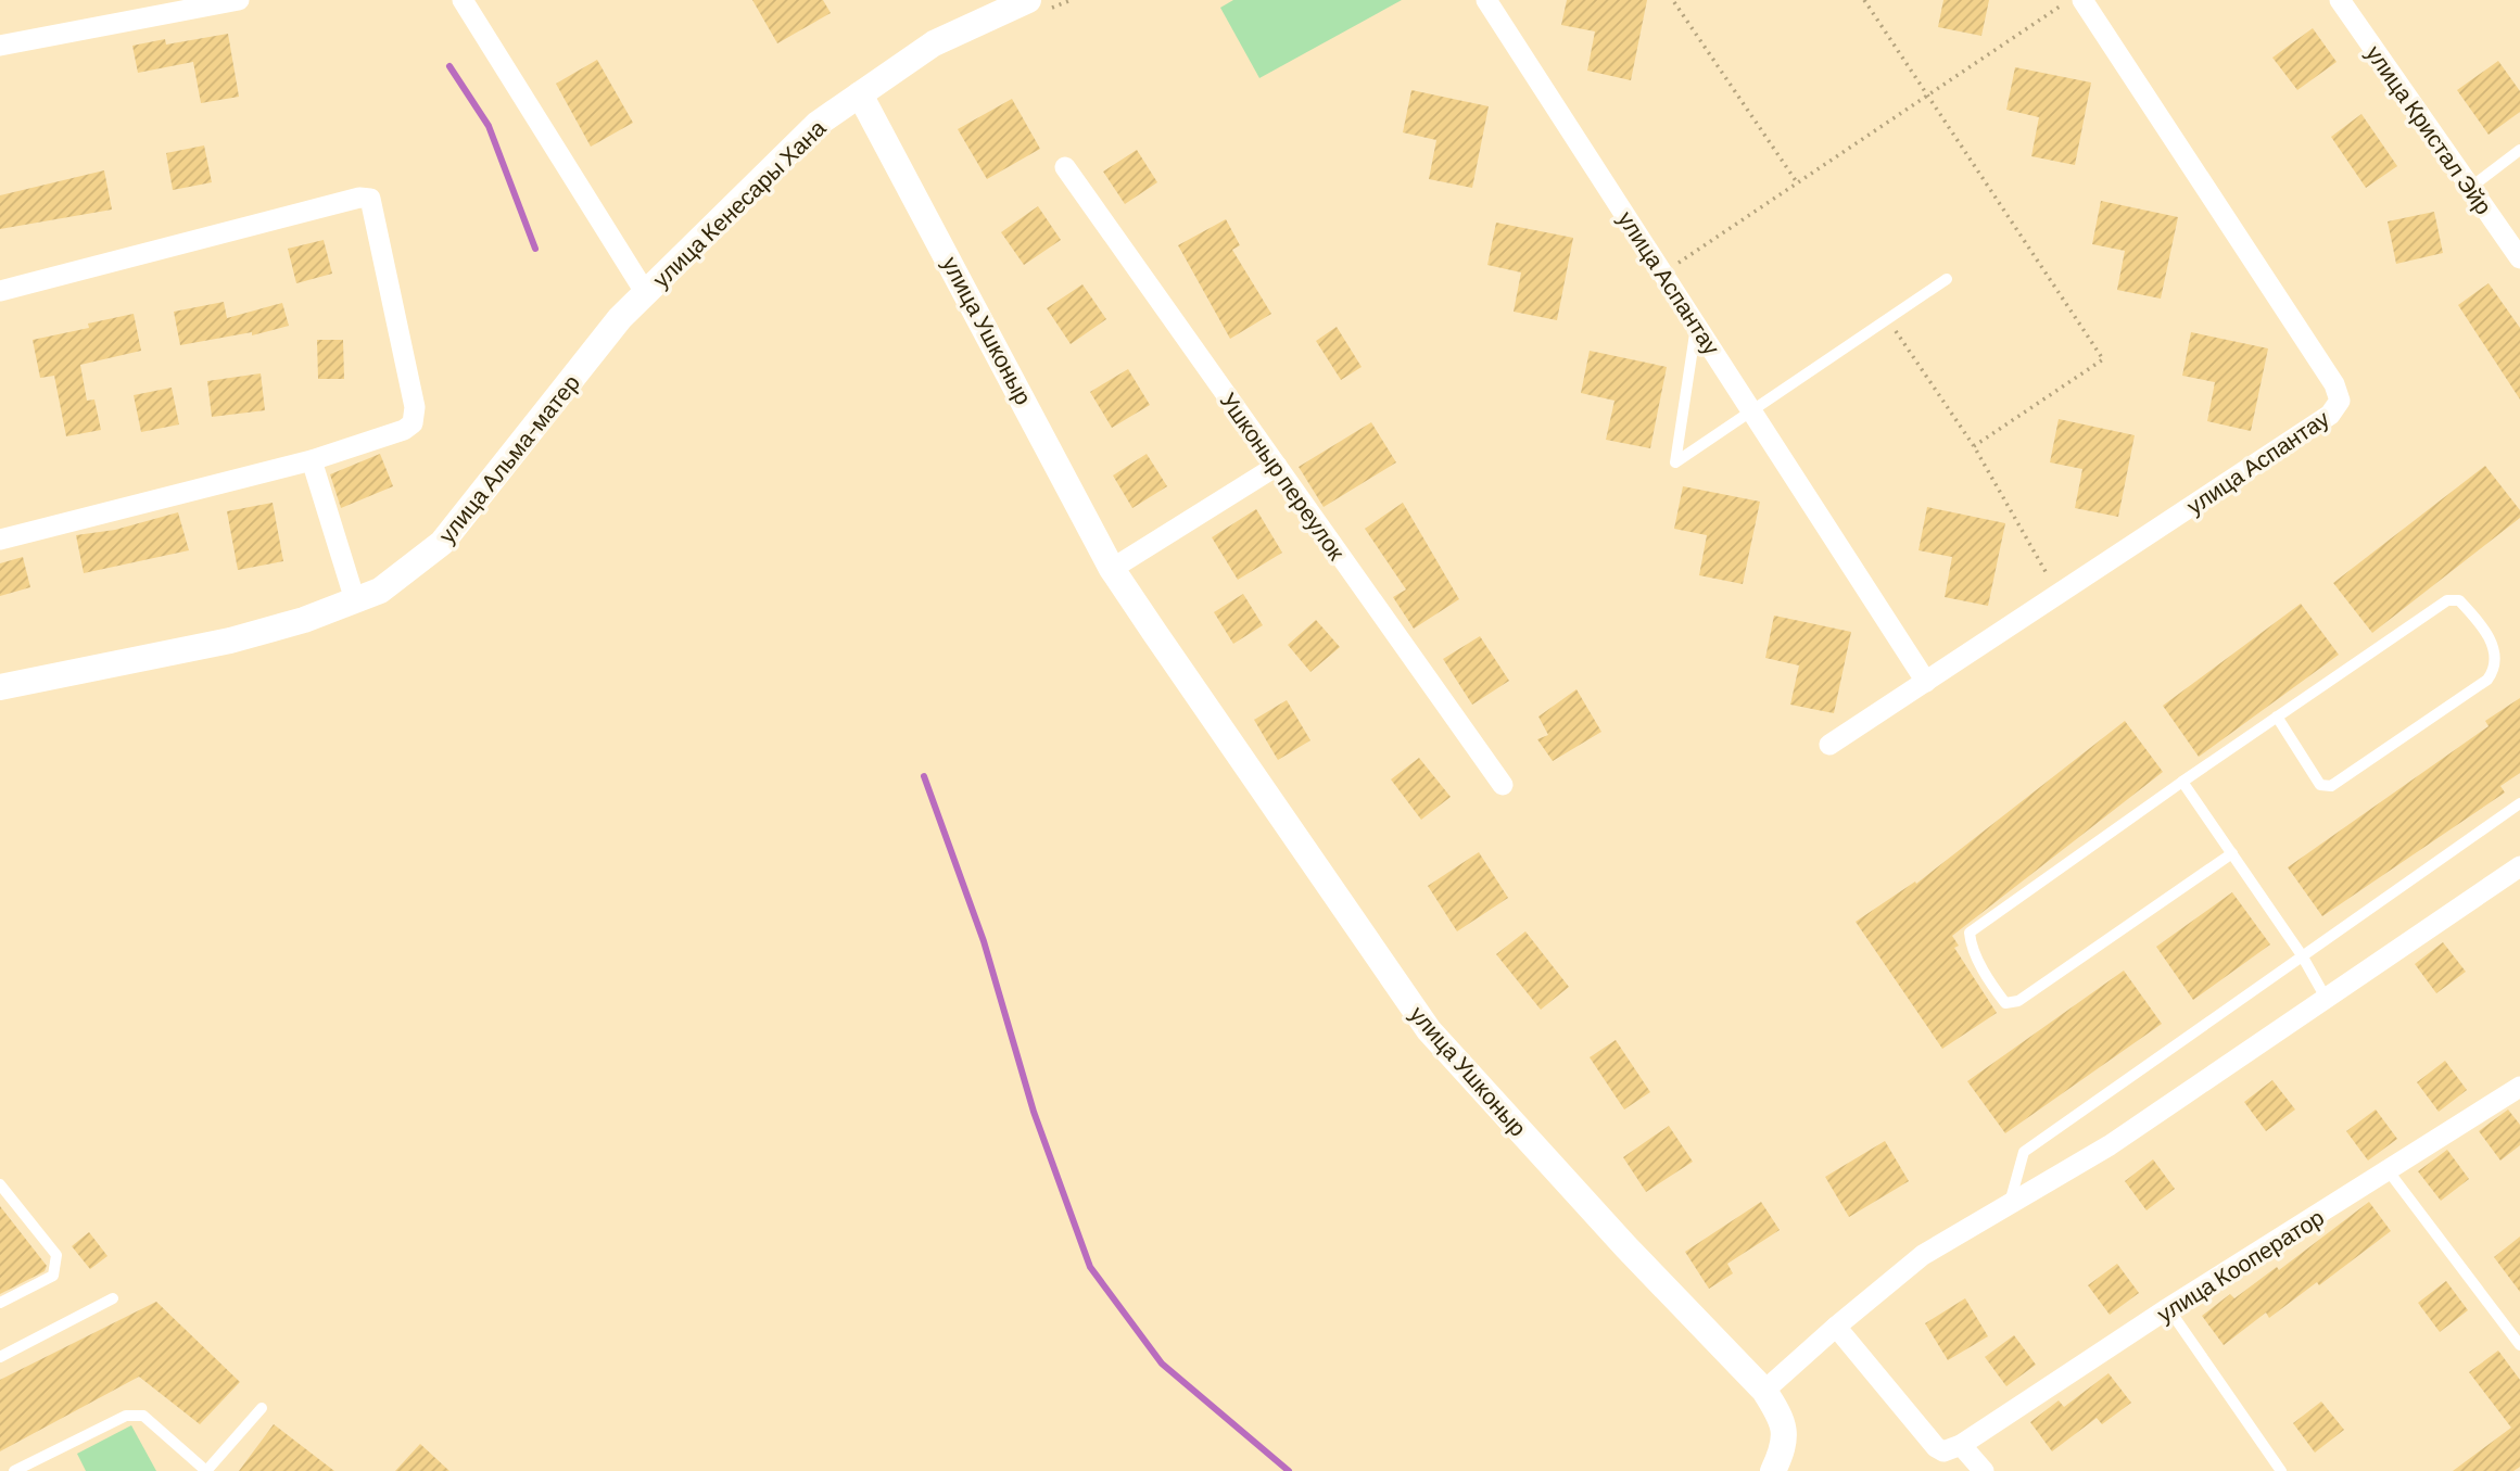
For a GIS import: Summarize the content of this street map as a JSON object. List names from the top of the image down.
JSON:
{
  "streets": {
    "street": [
      "улица Кристал Эйр",
      "улица Кенесары Хана",
      "улица Аспантау",
      "улица Ушконыр",
      "улица Альма-матер",
      "Ушконыр переулок",
      "улица Кооператор"
    ]
  },
  "crossings": [
    ["улица Кенесары Хана", "улица Ушконыр"],
    ["улица Кенесары Хана", "улица Альма-матер"]
  ]
}
